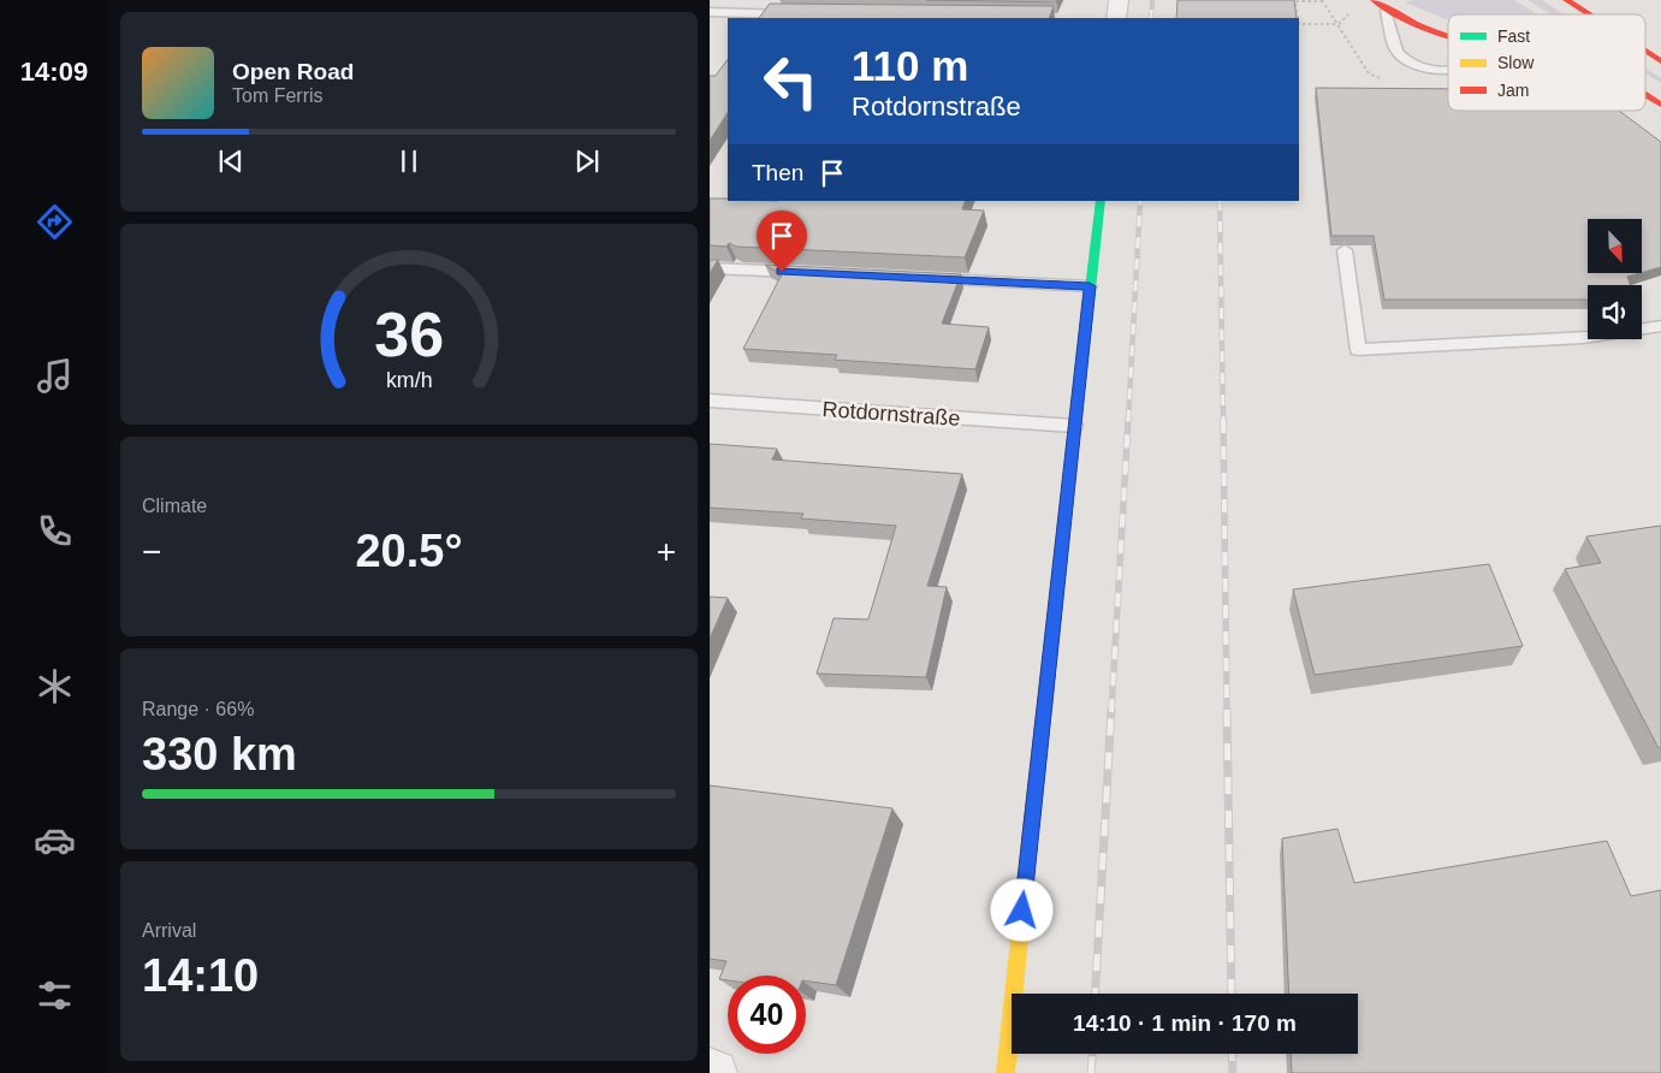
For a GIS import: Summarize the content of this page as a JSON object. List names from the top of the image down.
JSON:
{
  "streets": {
    "lane": ["Rotdornstraße"]
  },
  "legend": ["Fast", "Slow", "Jam"],
  "north": "bottom right",
  "page": {
    "tabs": "14:09",
    "turn": ["110 m", "Rotdornstraße"],
    "song": ["Open Road", "Tom Ferris"],
    "then": "Then",
    "tile": [
      "Climate",
      ["Range · 66%", "330 km"],
      ["Arrival", "14:10"]
    ],
    "heat": ["−", "20.5°", "+"],
    "limit": "40",
    "trip": "14:10 · 1 min · 170 m",
    "gauge": ["36", "km/h"]
  }
}
